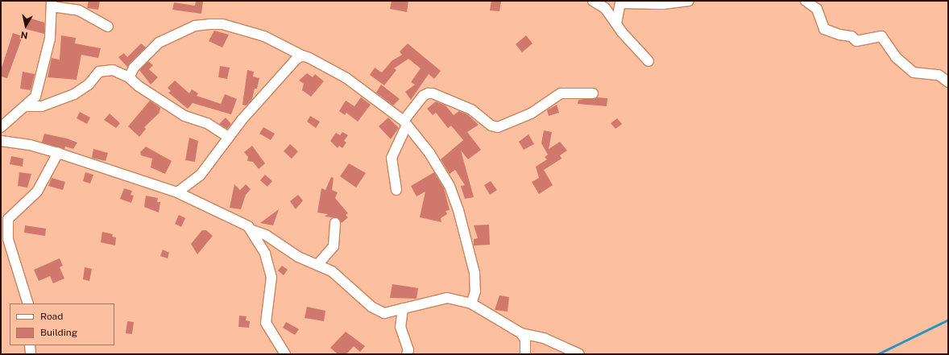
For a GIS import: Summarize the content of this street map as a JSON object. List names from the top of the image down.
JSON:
{
  "legend": ["Road", "Building"],
  "north": "bottom"
}
